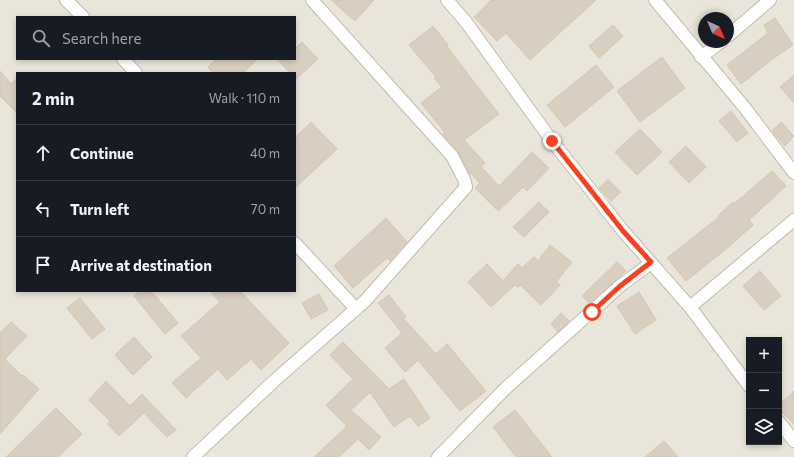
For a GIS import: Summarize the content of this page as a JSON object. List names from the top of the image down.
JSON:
{
  "north": "bottom right",
  "page": {
    "search": "Search here",
    "heading": ["2 min", "Walk · 110 m"],
    "list": [
      ["Continue", "40 m"],
      ["Turn left", "70 m"],
      "Arrive at destination"
    ],
    "map_buttons": ["+", "−"]
  }
}
